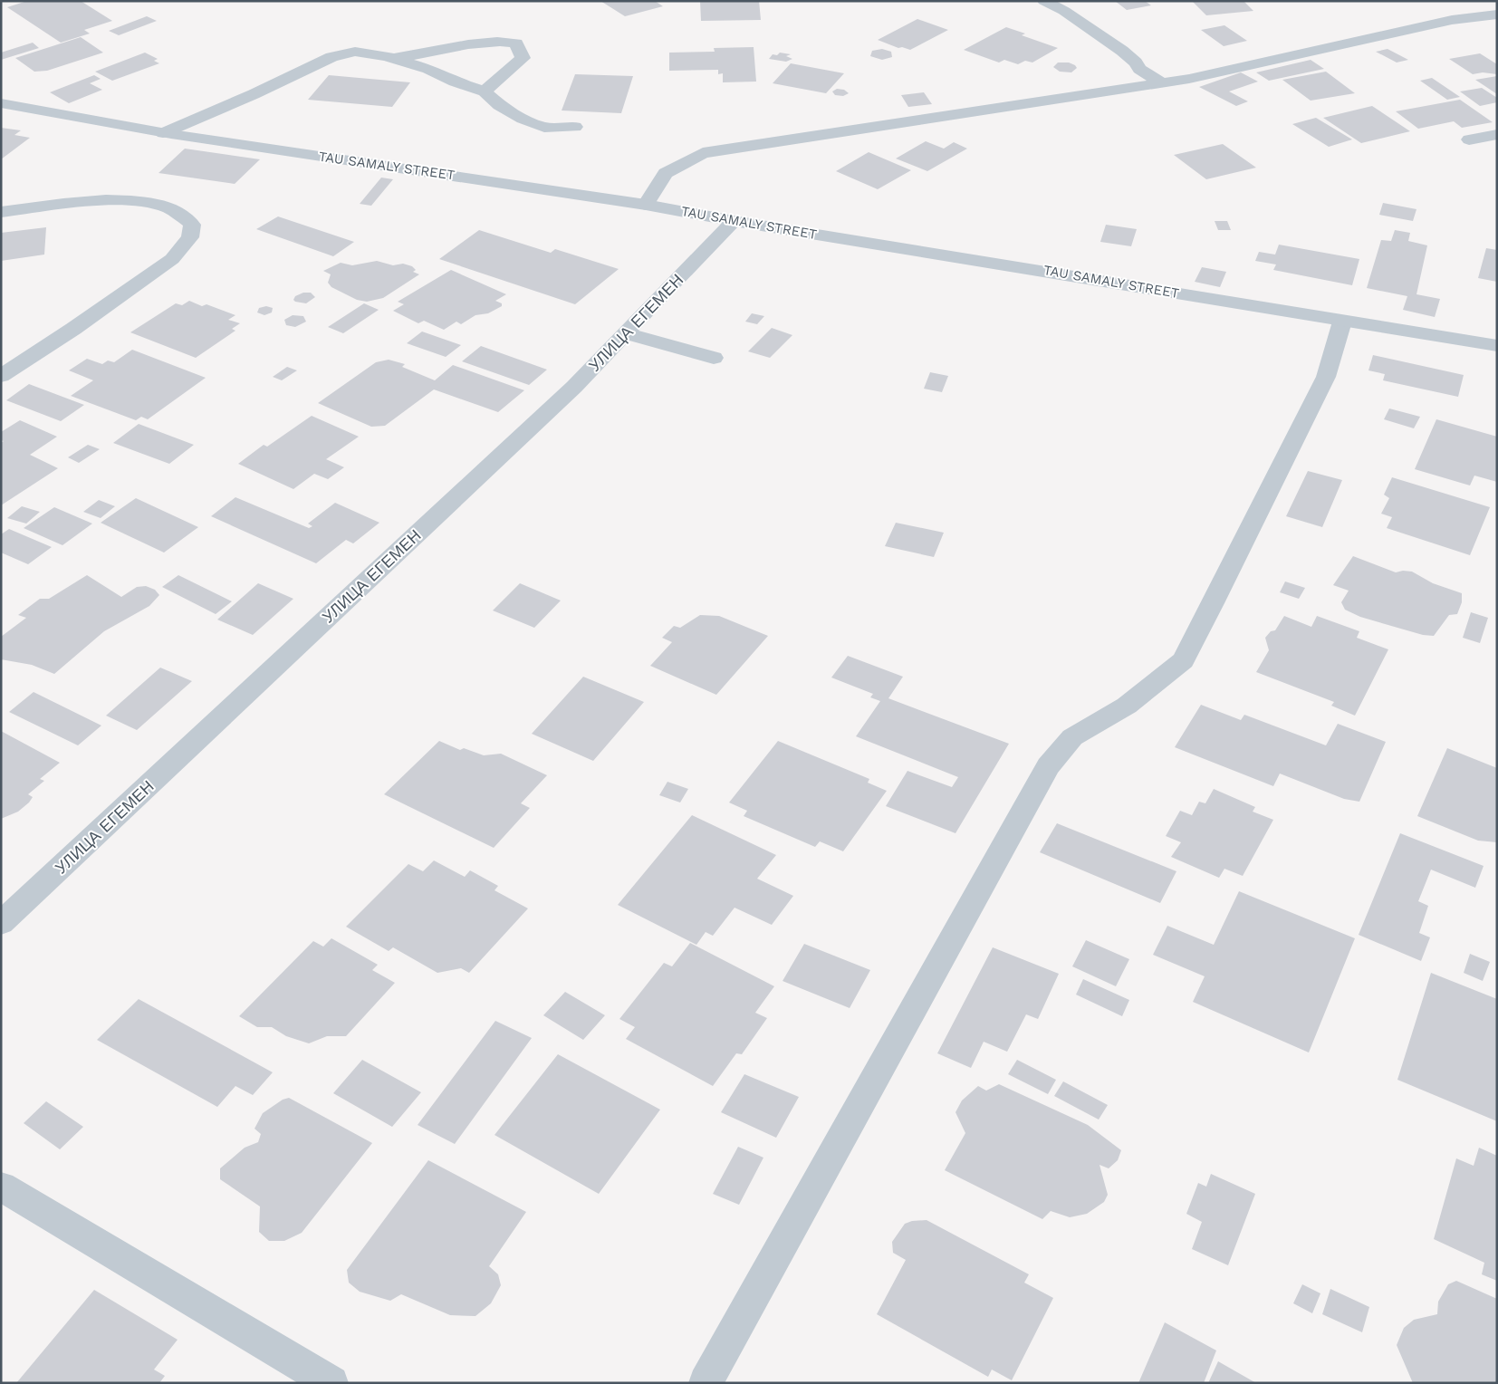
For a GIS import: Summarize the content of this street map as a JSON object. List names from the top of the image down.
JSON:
{
  "streets": {
    "street": ["TAU SAMALY STREET", "УЛИЦА ЕГЕМЕН"]
  },
  "crossings": [
    ["TAU SAMALY STREET", "УЛИЦА ЕГЕМЕН"]
  ]
}
